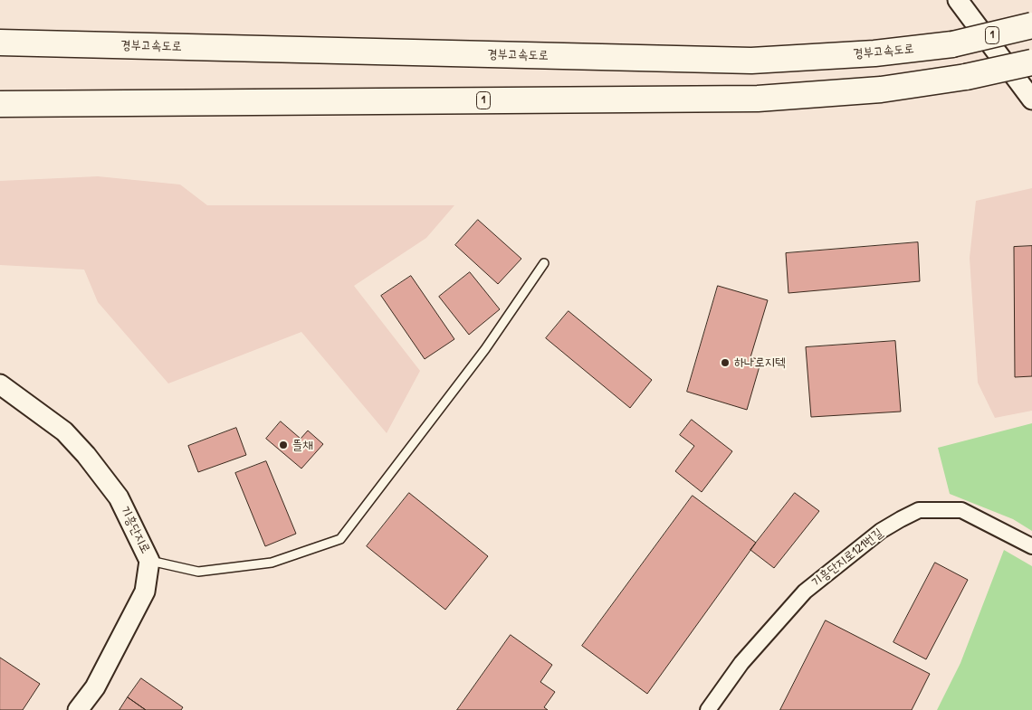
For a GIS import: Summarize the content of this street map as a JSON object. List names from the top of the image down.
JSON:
{
  "streets": {
    "highway": ["1", "경부고속도로"],
    "street": ["기흥단지로", "기흥단지로121번길"]
  },
  "places": ["하나로지텍", "뜰채"]
}
